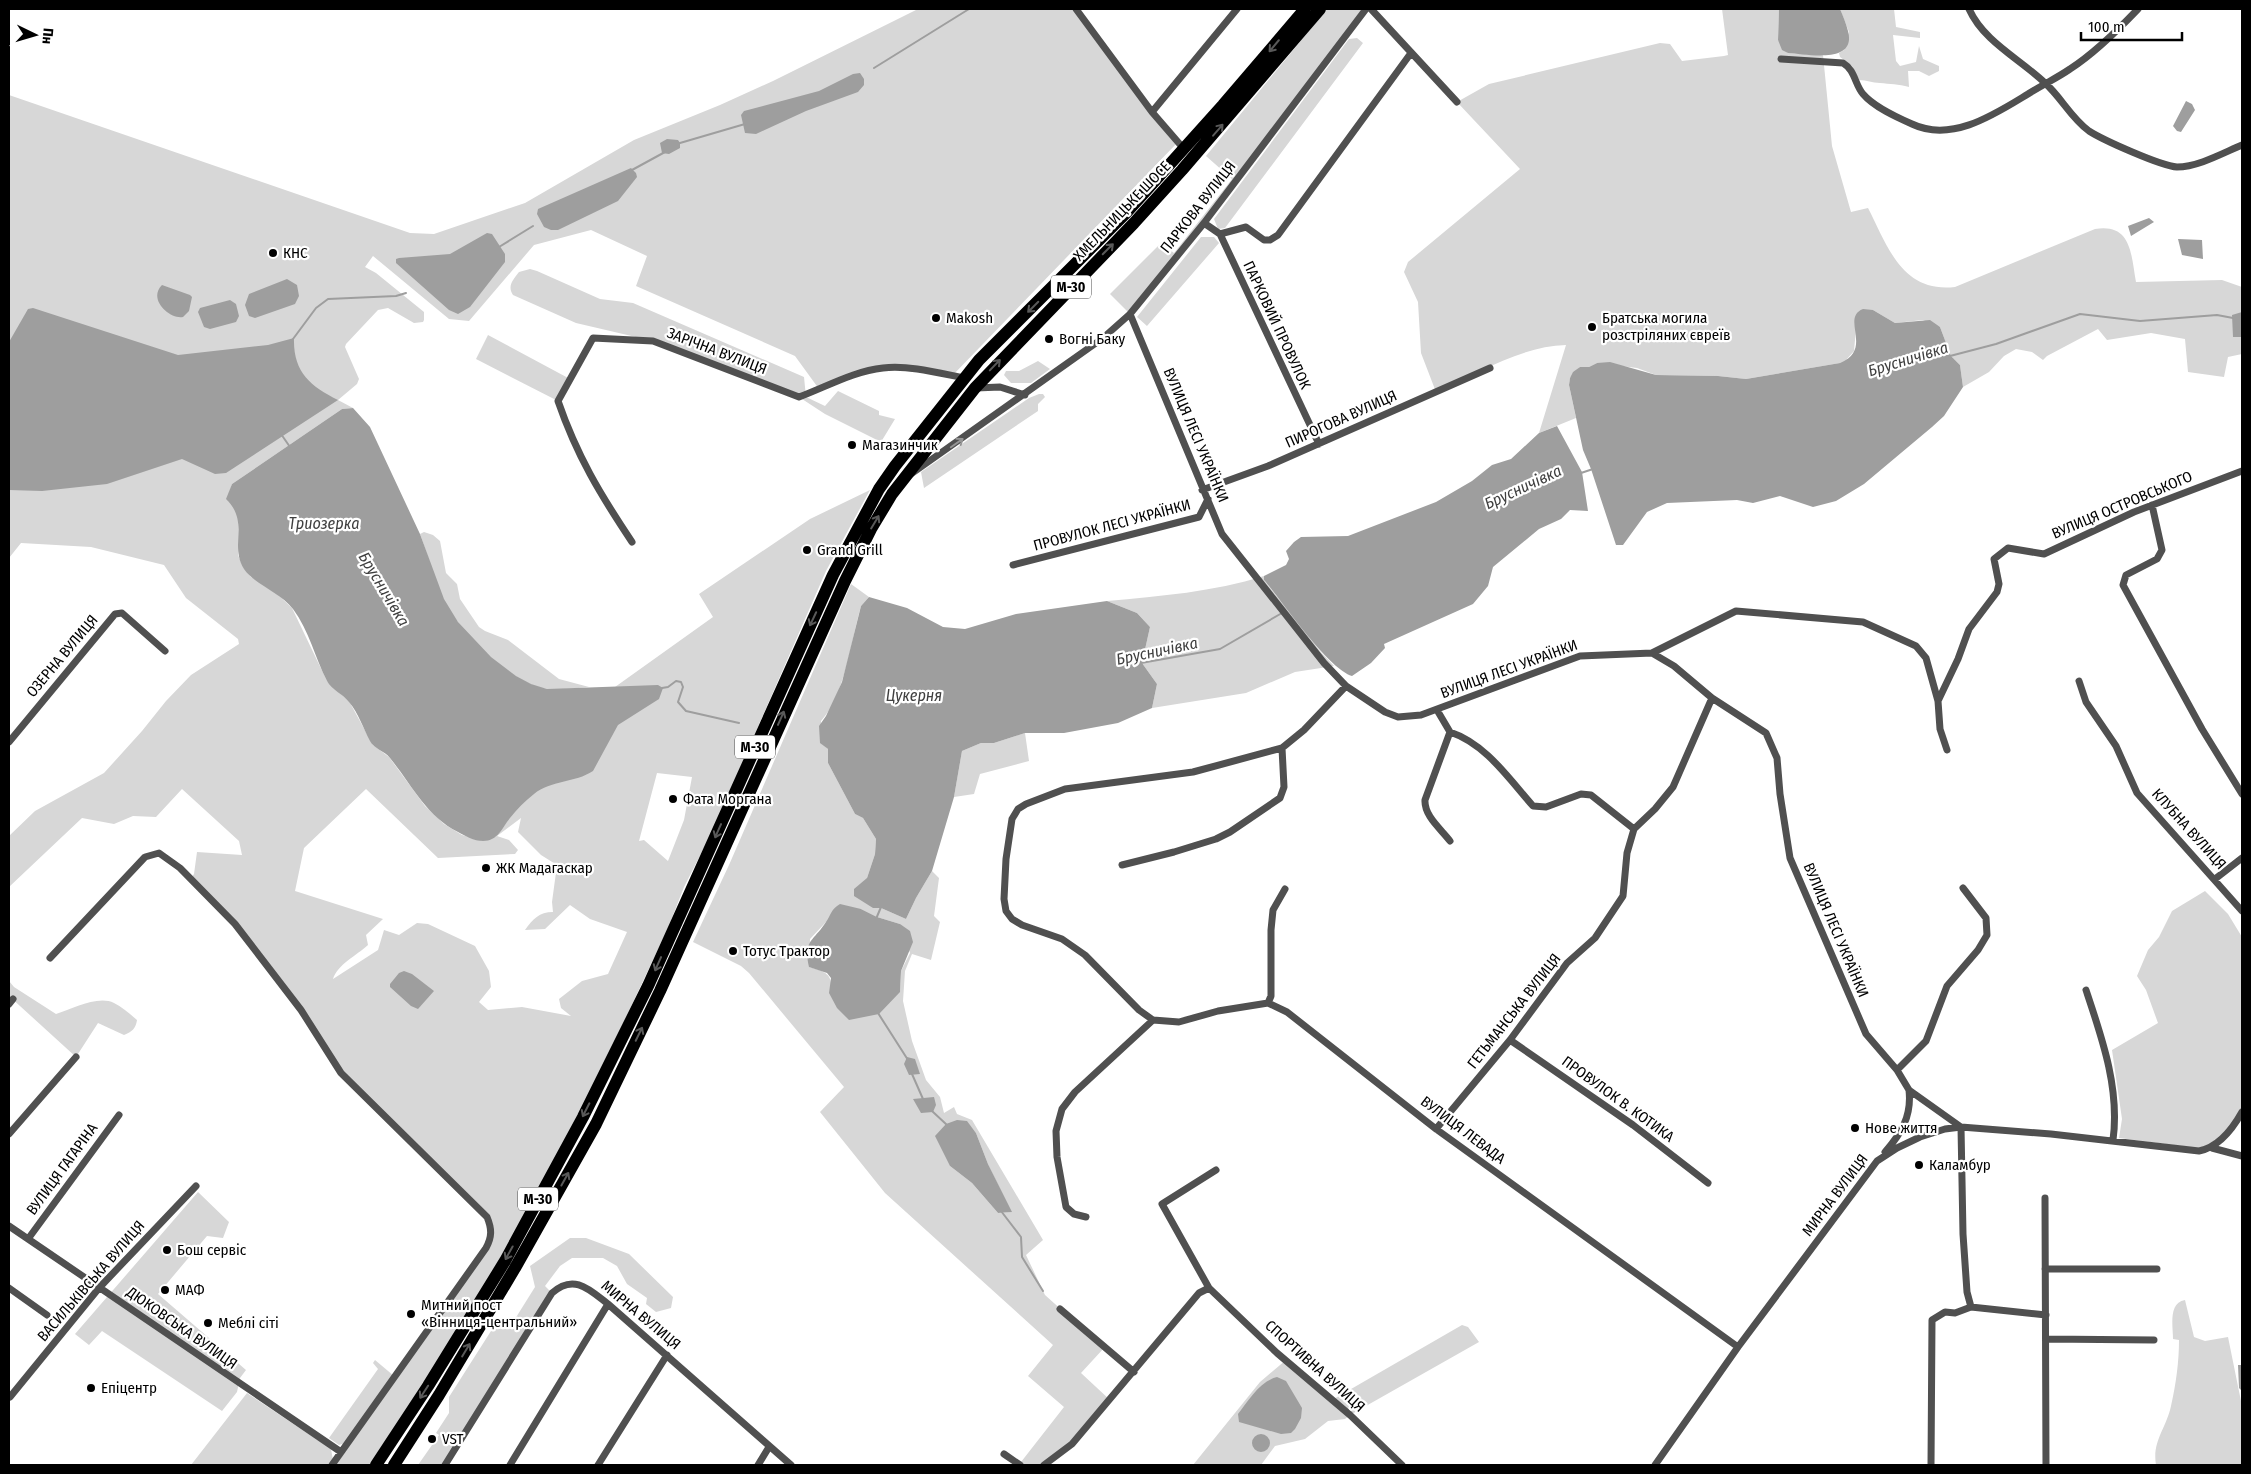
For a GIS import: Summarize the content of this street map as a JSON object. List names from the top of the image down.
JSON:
{
  "streets": {
    "highway": ["ХМЕЛЬНИЦЬКЕ ШОСЕ", "М-30"],
    "street": [
      "ПАРКОВА ВУЛИЦЯ",
      "ПАРКОВИЙ ПРОВУЛОК",
      "ЗАРІЧНА ВУЛИЦЯ",
      "ПИРОГОВА ВУЛИЦЯ",
      "ВУЛИЦЯ ЛЕСІ УКРАЇНКИ",
      "ВУЛИЦЯ ОСТРОВСЬКОГО",
      "ПРОВУЛОК ЛЕСІ УКРАЇНКИ",
      "ОЗЕРНА ВУЛИЦЯ",
      "КЛУБНА ВУЛИЦЯ",
      "ГЕТЬМАНСЬКА ВУЛИЦЯ",
      "ПРОВУЛОК В. КОТИКА",
      "ВУЛИЦЯ ЛЕВАДА",
      "ВУЛИЦЯ ГАГАРІНА",
      "МИРНА ВУЛИЦЯ",
      "ВАСИЛЬКІВСЬКА ВУЛИЦЯ",
      "ДЮКОВСЬКА ВУЛИЦЯ",
      "СПОРТИВНА ВУЛИЦЯ"
    ]
  },
  "crossings": [
    ["ПАРКОВА ВУЛИЦЯ", "ХМЕЛЬНИЦЬКЕ ШОСЕ"],
    ["ПАРКОВА ВУЛИЦЯ", "ВУЛИЦЯ ЛЕСІ УКРАЇНКИ"],
    ["ХМЕЛЬНИЦЬКЕ ШОСЕ", "ЗАРІЧНА ВУЛИЦЯ"],
    ["ПАРКОВИЙ ПРОВУЛОК", "ПИРОГОВА ВУЛИЦЯ"],
    ["ПИРОГОВА ВУЛИЦЯ", "ВУЛИЦЯ ЛЕСІ УКРАЇНКИ"],
    ["ВУЛИЦЯ ЛЕСІ УКРАЇНКИ", "ПРОВУЛОК ЛЕСІ УКРАЇНКИ"],
    ["ВУЛИЦЯ ЛЕСІ УКРАЇНКИ", "МИРНА ВУЛИЦЯ"],
    ["ГЕТЬМАНСЬКА ВУЛИЦЯ", "ПРОВУЛОК В. КОТИКА"],
    ["ГЕТЬМАНСЬКА ВУЛИЦЯ", "ВУЛИЦЯ ЛЕВАДА"],
    ["ВУЛИЦЯ ЛЕВАДА", "МИРНА ВУЛИЦЯ"],
    ["ВУЛИЦЯ ГАГАРІНА", "ДЮКОВСЬКА ВУЛИЦЯ"],
    ["ВАСИЛЬКІВСЬКА ВУЛИЦЯ", "ДЮКОВСЬКА ВУЛИЦЯ"]
  ],
  "water": ["Брусничівка", "Триозерка", "Цукерня"],
  "places": [
    "КНС",
    "Makosh",
    "Братська могила розстріляних євреїв",
    "Вогні Баку",
    "Магазинчик",
    "Grand Grill",
    "Фата Моргана",
    "ЖК Мадагаскар",
    "Тотус Трактор",
    "Нове життя",
    "Каламбур",
    "Бош сервіс",
    "МАФ",
    "Митний пост «Вінниця-центральний»",
    "Меблі сіті",
    "Епіцентр",
    "VST"
  ],
  "scale_bar": "100 m",
  "north": "right"
}
